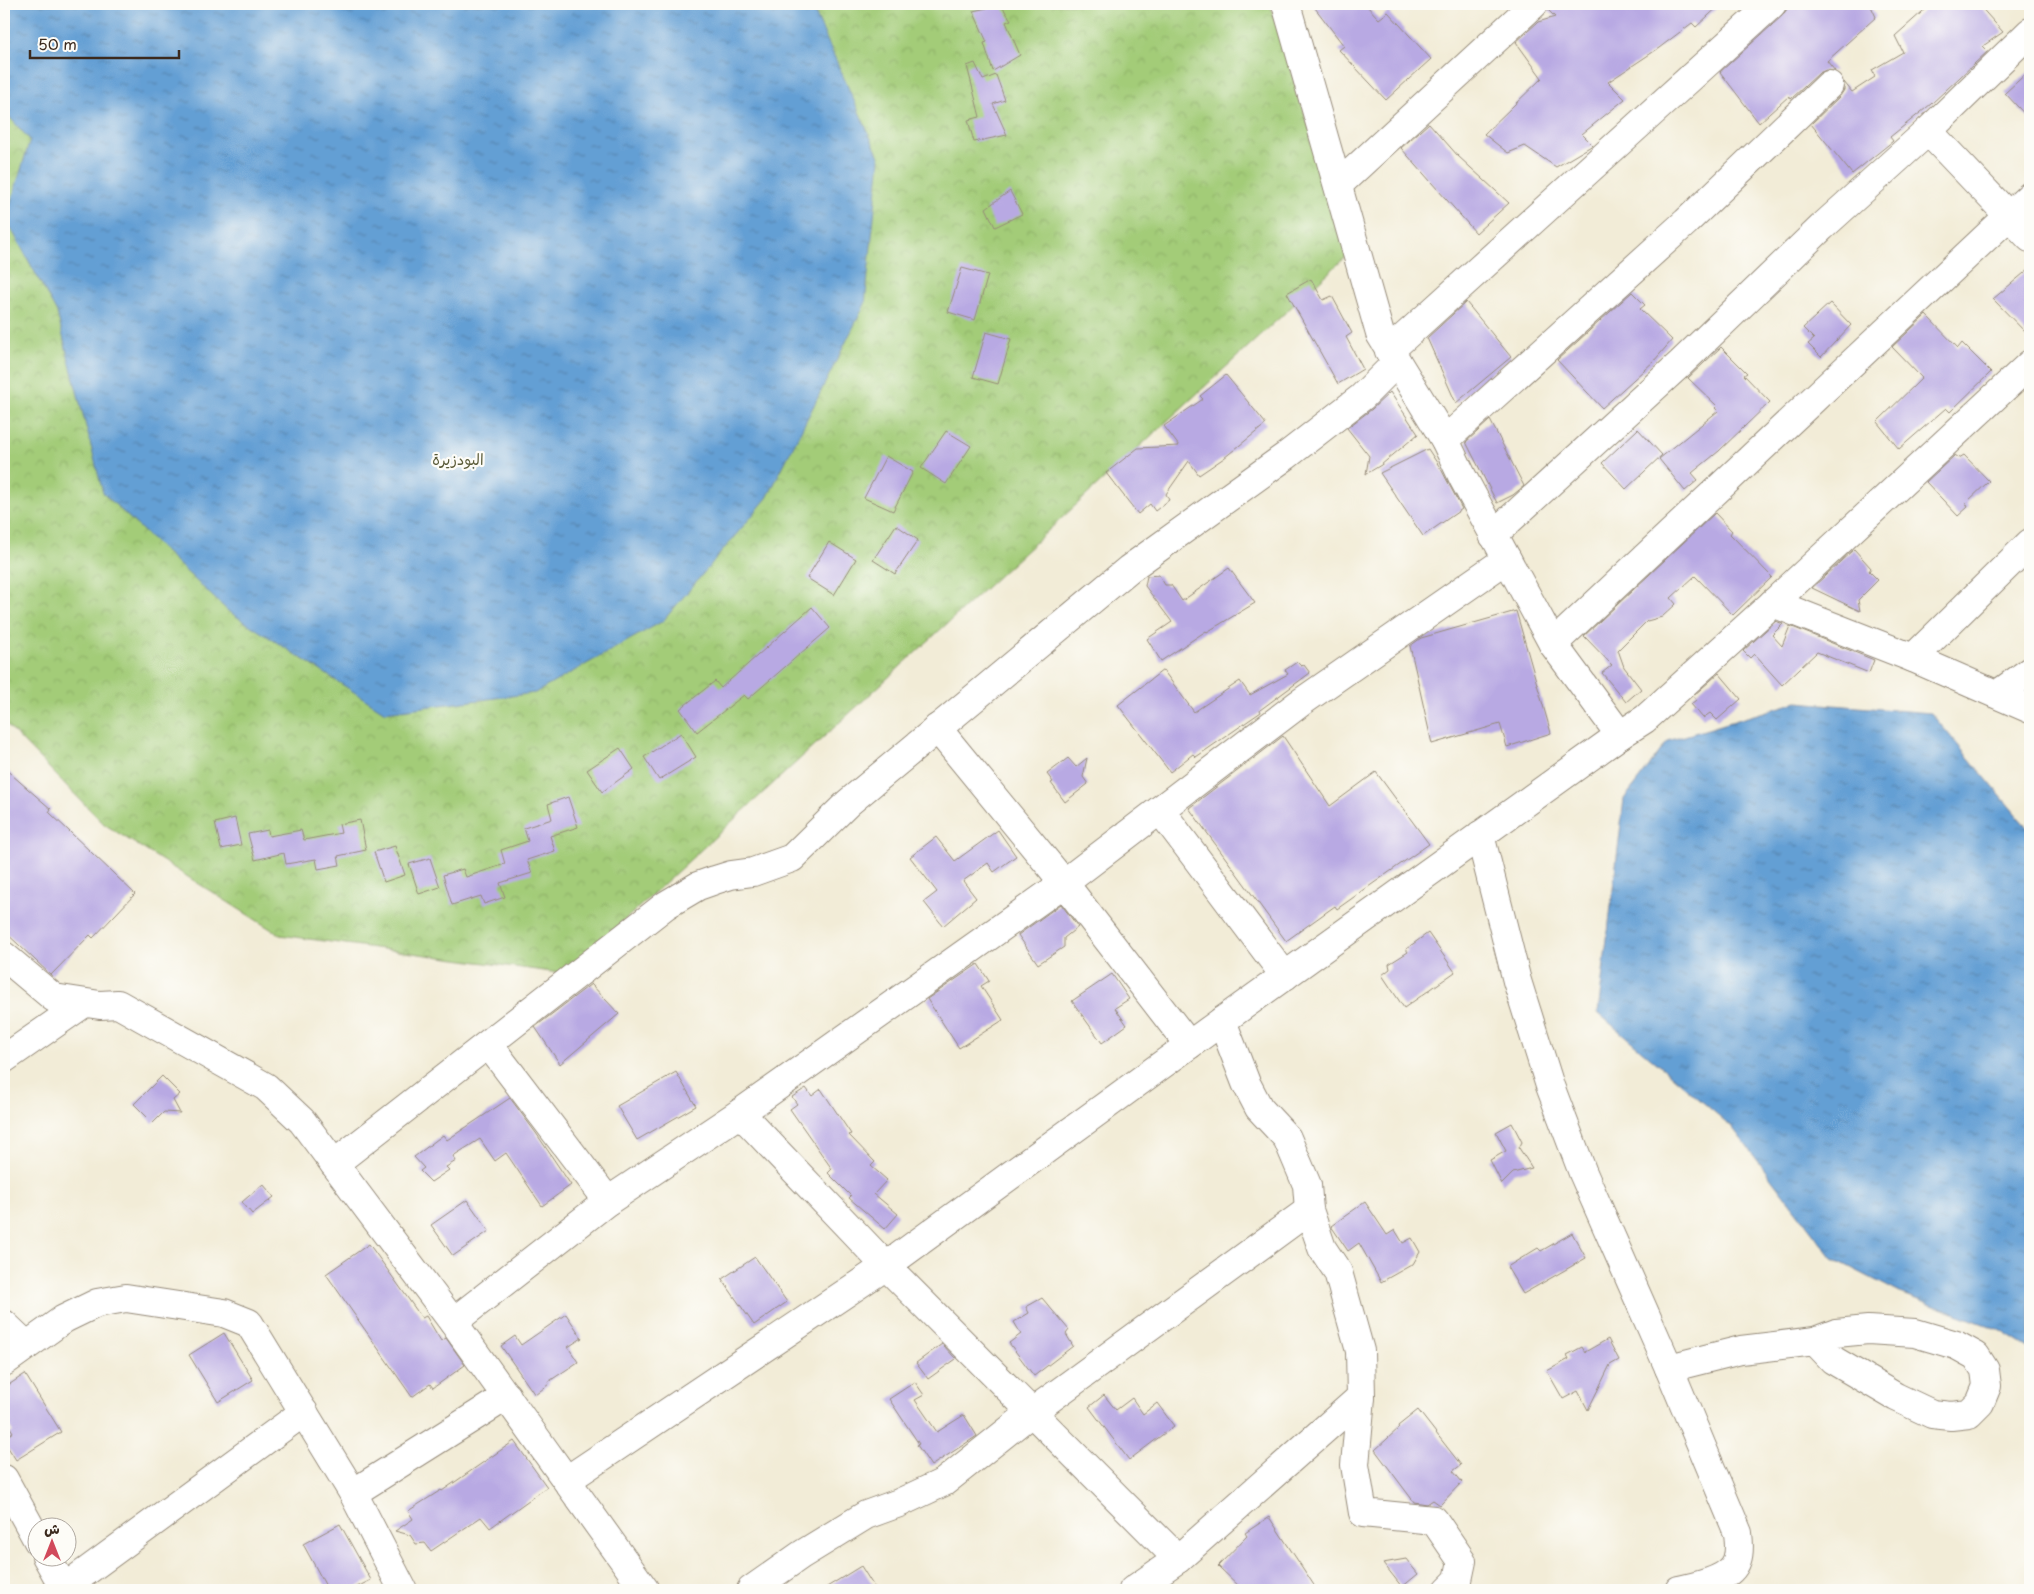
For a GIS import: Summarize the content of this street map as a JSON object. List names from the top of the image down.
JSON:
{
  "parks": ["البودزيرة"],
  "scale_bar": "50 m",
  "north": "top"
}
